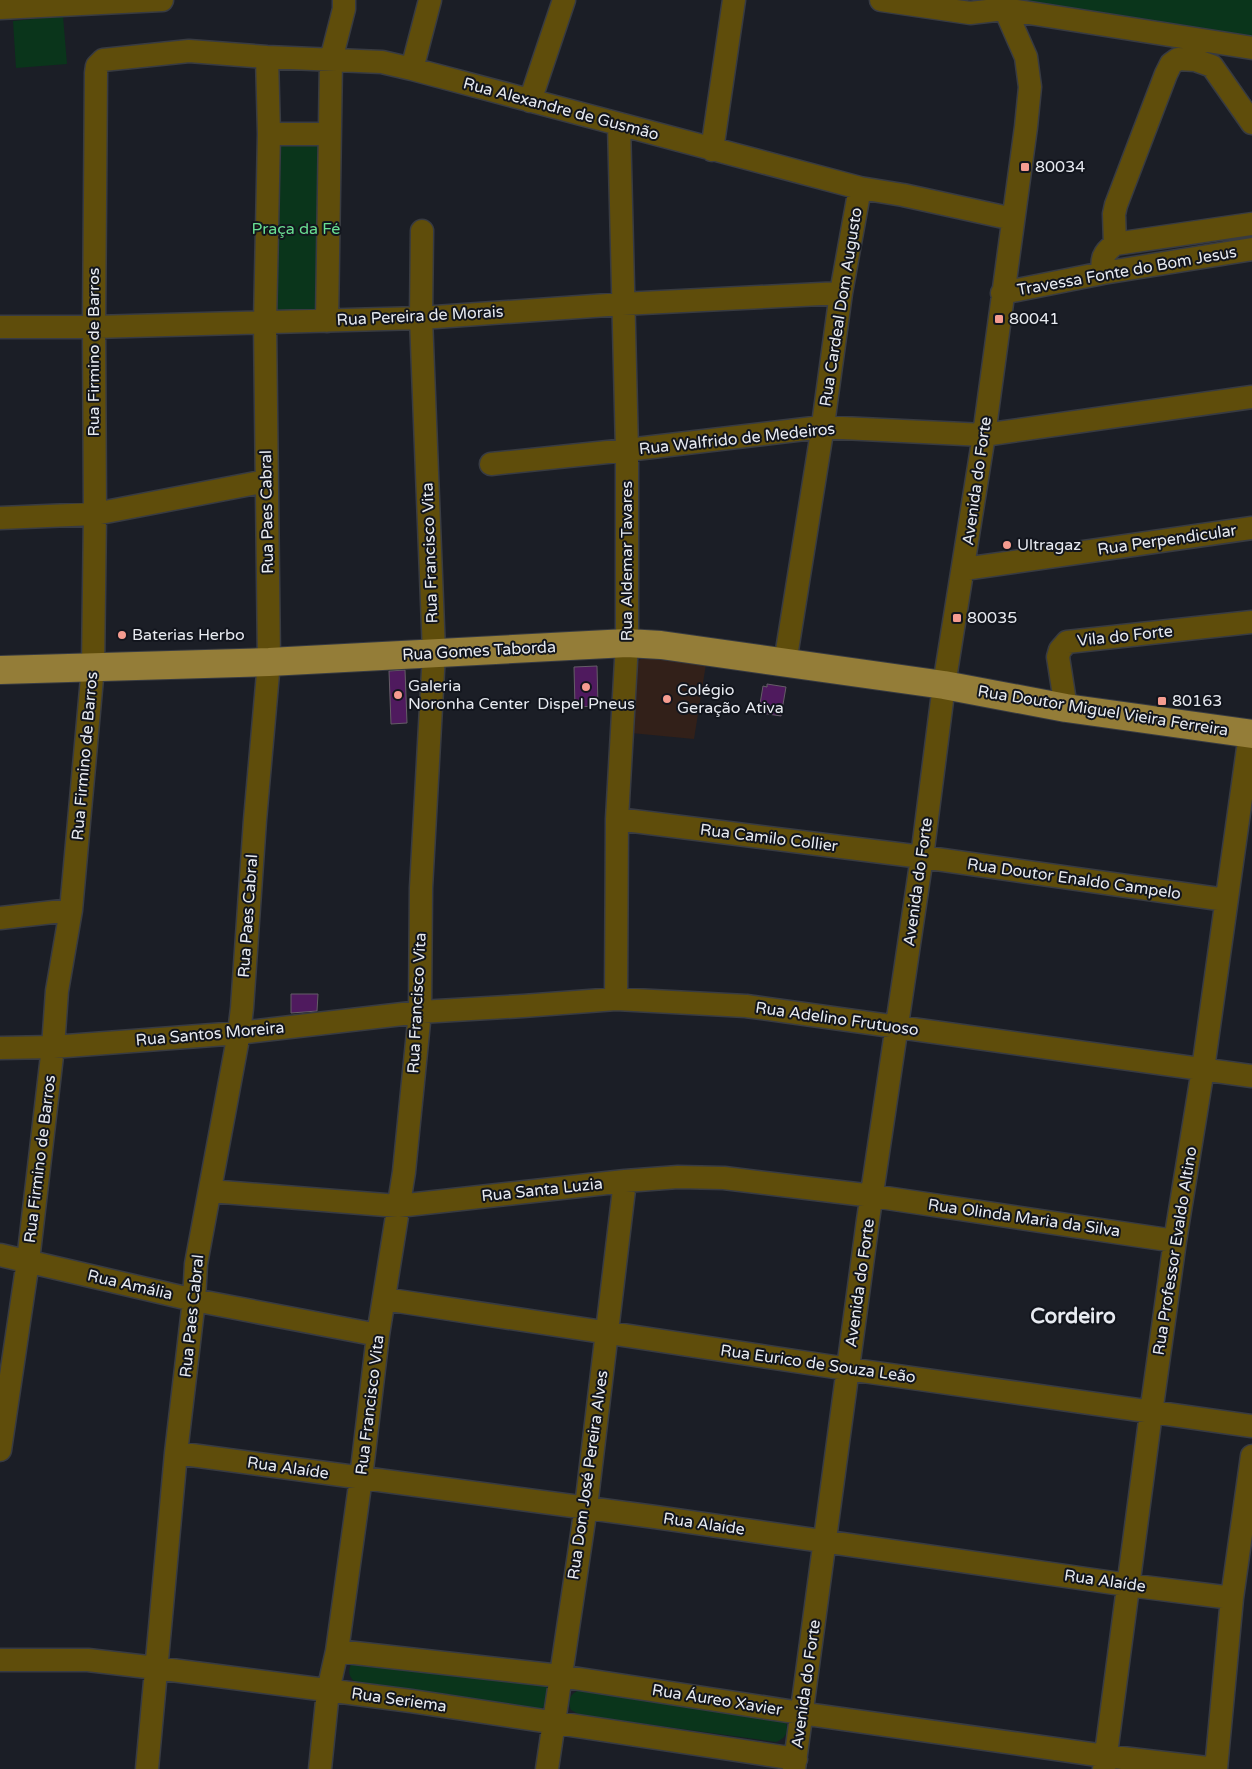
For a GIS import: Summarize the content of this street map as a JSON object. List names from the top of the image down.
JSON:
{
  "streets": {
    "main road": ["Rua Gomes Taborda", "Rua Doutor Miguel Vieira Ferreira"],
    "street": [
      "Rua Alexandre de Gusmão",
      "Travessa Fonte do Bom Jesus",
      "Rua Cardeal Dom Augusto",
      "Rua Pereira de Morais",
      "Rua Firmino de Barros",
      "Rua Walfrido de Medeiros",
      "Avenida do Forte",
      "Rua Paes Cabral",
      "Rua Perpendicular",
      "Rua Francisco Vita",
      "Rua Aldemar Tavares",
      "Vila do Forte",
      "Rua Camilo Collier",
      "Rua Doutor Enaldo Campelo",
      "Rua Adelino Frutuoso",
      "Rua Santos Moreira",
      "Rua Santa Luzia",
      "Rua Olinda Maria da Silva",
      "Rua Professor Evaldo Altino",
      "Rua Amália",
      "Rua Eurico de Souza Leão",
      "Rua Alaíde",
      "Rua Dom José Pereira Alves",
      "Rua Seriema",
      "Rua Áureo Xavier"
    ]
  },
  "crossings": [
    ["Rua Alexandre de Gusmão", "Rua Cardeal Dom Augusto"],
    ["Rua Alexandre de Gusmão", "Rua Firmino de Barros"],
    ["Rua Alexandre de Gusmão", "Avenida do Forte"],
    ["Rua Alexandre de Gusmão", "Rua Paes Cabral"],
    ["Rua Alexandre de Gusmão", "Rua Aldemar Tavares"],
    ["Travessa Fonte do Bom Jesus", "Avenida do Forte"],
    ["Rua Cardeal Dom Augusto", "Rua Pereira de Morais"],
    ["Rua Cardeal Dom Augusto", "Rua Walfrido de Medeiros"],
    ["Rua Cardeal Dom Augusto", "Rua Gomes Taborda"],
    ["Rua Pereira de Morais", "Rua Firmino de Barros"],
    ["Rua Pereira de Morais", "Rua Paes Cabral"],
    ["Rua Pereira de Morais", "Rua Francisco Vita"],
    ["Rua Pereira de Morais", "Rua Aldemar Tavares"],
    ["Rua Firmino de Barros", "Rua Gomes Taborda"],
    ["Rua Firmino de Barros", "Rua Santos Moreira"],
    ["Rua Firmino de Barros", "Rua Amália"],
    ["Rua Walfrido de Medeiros", "Avenida do Forte"],
    ["Rua Walfrido de Medeiros", "Rua Aldemar Tavares"],
    ["Avenida do Forte", "Rua Perpendicular"],
    ["Avenida do Forte", "Rua Gomes Taborda"],
    ["Avenida do Forte", "Rua Doutor Miguel Vieira Ferreira"],
    ["Avenida do Forte", "Rua Camilo Collier"],
    ["Avenida do Forte", "Rua Doutor Enaldo Campelo"],
    ["Avenida do Forte", "Rua Adelino Frutuoso"],
    ["Avenida do Forte", "Rua Santa Luzia"],
    ["Avenida do Forte", "Rua Olinda Maria da Silva"],
    ["Avenida do Forte", "Rua Eurico de Souza Leão"],
    ["Avenida do Forte", "Rua Alaíde"],
    ["Avenida do Forte", "Rua Seriema"],
    ["Avenida do Forte", "Rua Áureo Xavier"],
    ["Rua Paes Cabral", "Rua Gomes Taborda"],
    ["Rua Paes Cabral", "Rua Santos Moreira"],
    ["Rua Paes Cabral", "Rua Santa Luzia"],
    ["Rua Paes Cabral", "Rua Amália"],
    ["Rua Paes Cabral", "Rua Alaíde"],
    ["Rua Paes Cabral", "Rua Seriema"],
    ["Rua Francisco Vita", "Rua Gomes Taborda"],
    ["Rua Francisco Vita", "Rua Adelino Frutuoso"],
    ["Rua Francisco Vita", "Rua Santos Moreira"],
    ["Rua Francisco Vita", "Rua Santa Luzia"],
    ["Rua Francisco Vita", "Rua Amália"],
    ["Rua Francisco Vita", "Rua Eurico de Souza Leão"],
    ["Rua Francisco Vita", "Rua Alaíde"],
    ["Rua Francisco Vita", "Rua Seriema"],
    ["Rua Francisco Vita", "Rua Áureo Xavier"],
    ["Rua Aldemar Tavares", "Rua Gomes Taborda"],
    ["Rua Aldemar Tavares", "Rua Camilo Collier"],
    ["Rua Aldemar Tavares", "Rua Adelino Frutuoso"],
    ["Vila do Forte", "Rua Doutor Miguel Vieira Ferreira"],
    ["Rua Gomes Taborda", "Rua Doutor Miguel Vieira Ferreira"],
    ["Rua Doutor Miguel Vieira Ferreira", "Rua Professor Evaldo Altino"],
    ["Rua Camilo Collier", "Rua Doutor Enaldo Campelo"],
    ["Rua Doutor Enaldo Campelo", "Rua Professor Evaldo Altino"],
    ["Rua Adelino Frutuoso", "Rua Santos Moreira"],
    ["Rua Adelino Frutuoso", "Rua Professor Evaldo Altino"],
    ["Rua Santa Luzia", "Rua Olinda Maria da Silva"],
    ["Rua Santa Luzia", "Rua Dom José Pereira Alves"],
    ["Rua Olinda Maria da Silva", "Rua Professor Evaldo Altino"],
    ["Rua Professor Evaldo Altino", "Rua Eurico de Souza Leão"],
    ["Rua Professor Evaldo Altino", "Rua Alaíde"],
    ["Rua Professor Evaldo Altino", "Rua Áureo Xavier"],
    ["Rua Eurico de Souza Leão", "Rua Dom José Pereira Alves"],
    ["Rua Alaíde", "Rua Dom José Pereira Alves"],
    ["Rua Dom José Pereira Alves", "Rua Seriema"],
    ["Rua Dom José Pereira Alves", "Rua Áureo Xavier"]
  ],
  "districts": ["Cordeiro"],
  "parks": ["Praça da Fé"],
  "places": {
    "transit": [
      "80034",
      "80041",
      "80035",
      "80163"
    ],
    "other": [
      "Ultragaz",
      "Baterias Herbo",
      "Dispel Pneus",
      "Galeria Noronha Center",
      "Colégio Geração Ativa"
    ]
  }
}
